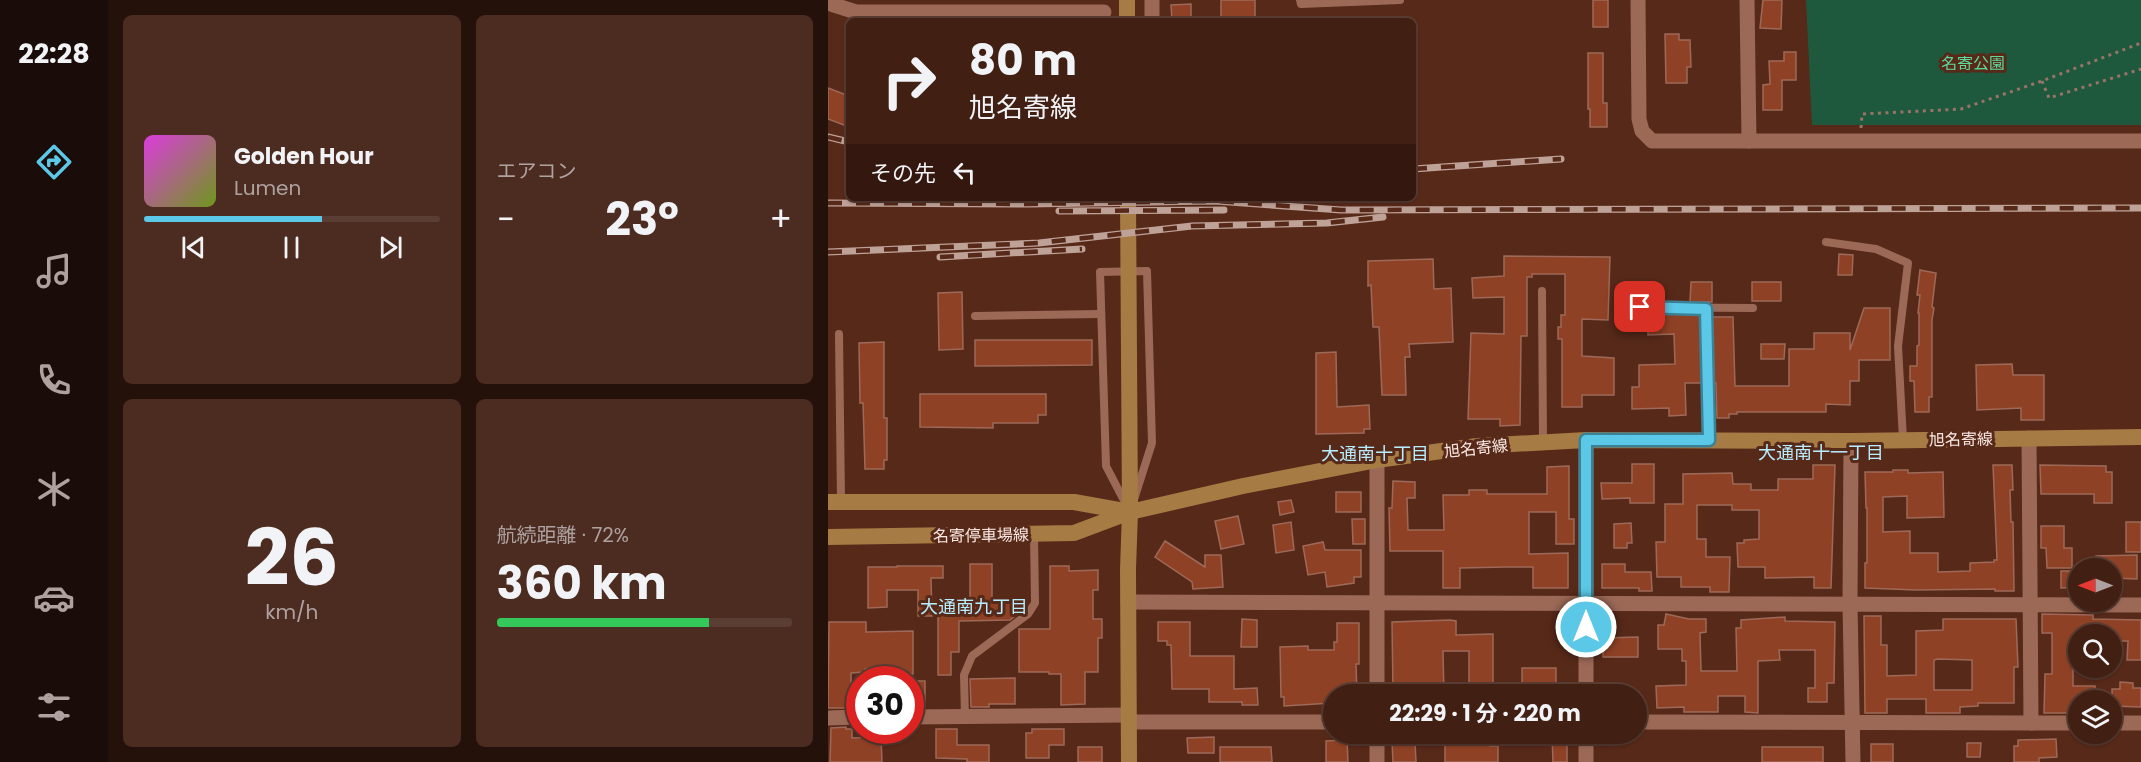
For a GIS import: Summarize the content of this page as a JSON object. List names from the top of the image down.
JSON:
{
  "streets": {
    "main road": ["旭名寄線", "名寄停車場線"]
  },
  "crossings": [
    ["旭名寄線", "名寄停車場線"]
  ],
  "districts": ["大通南十一丁目", "大通南十丁目", "大通南九丁目"],
  "parks": ["名寄公園"],
  "north": "left",
  "page": {
    "tabs": "22:28",
    "tile": [
      "エアコン",
      ["26", "km/h"],
      ["航続距離 · 72%", "360 km"]
    ],
    "turn": ["80 m", "旭名寄線"],
    "song": ["Golden Hour", "Lumen"],
    "then": "その先",
    "heat": ["−", "23°", "+"],
    "limit": "30",
    "trip": "22:29 · 1 分 · 220 m"
  }
}
